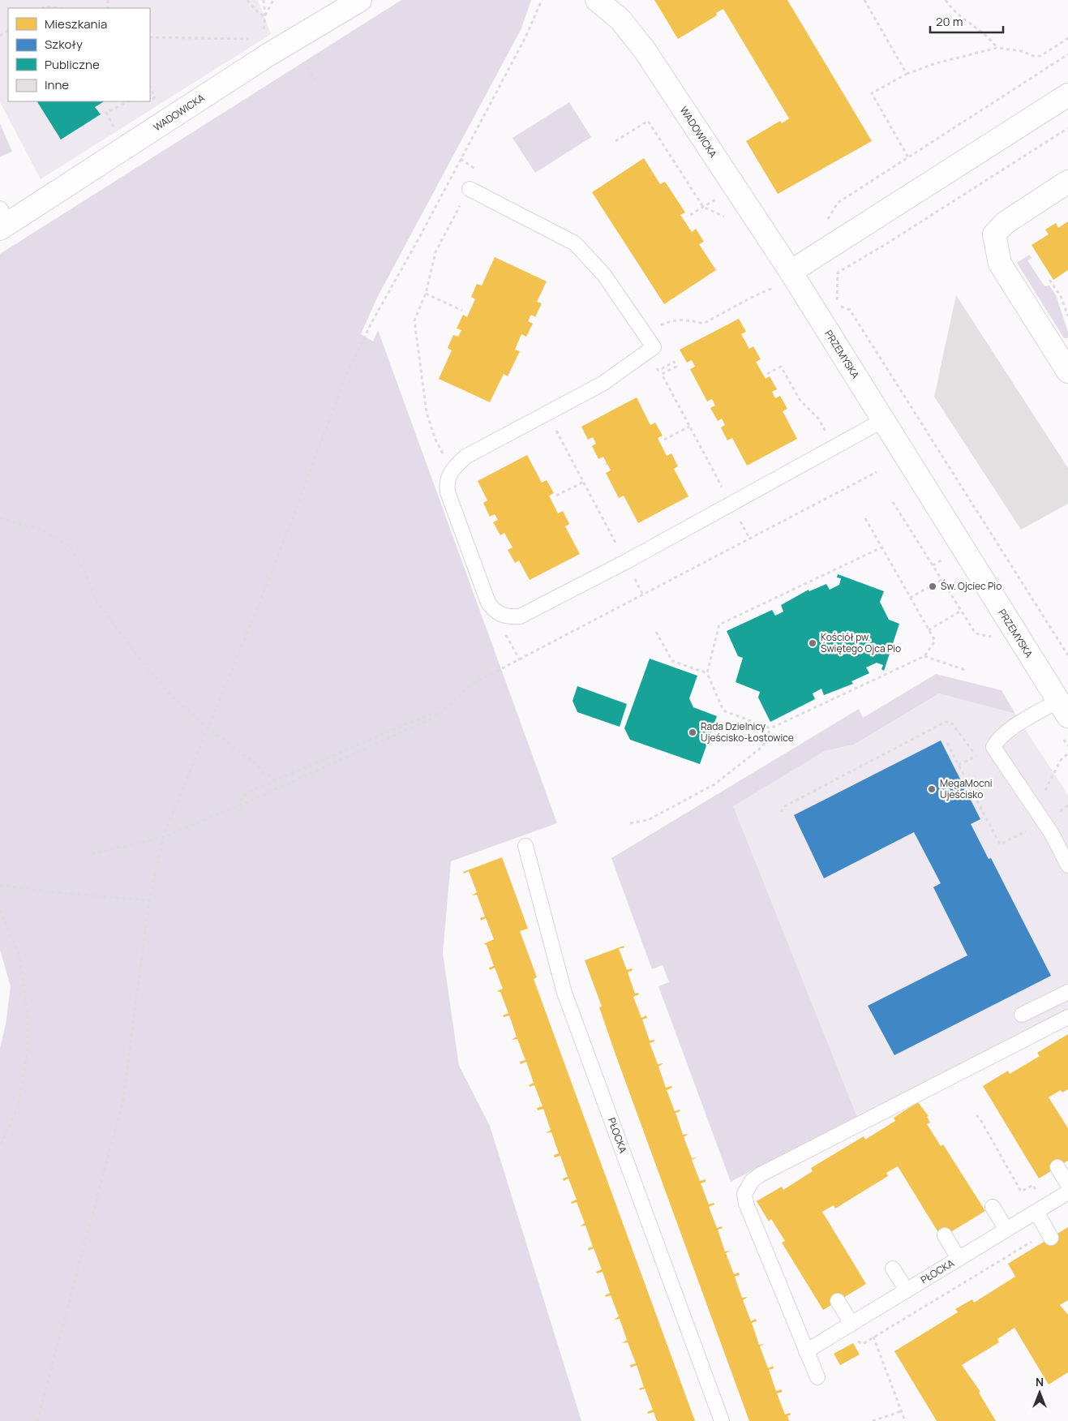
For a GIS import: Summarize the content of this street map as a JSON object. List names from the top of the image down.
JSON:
{
  "streets": {
    "street": ["WADOWICKA", "PRZEMYSKA"],
    "lane": ["PŁOCKA"]
  },
  "crossings": [
    ["WADOWICKA", "PRZEMYSKA"]
  ],
  "places": [
    "Św. Ojciec Pio",
    "Kościół pw. Świętego Ojca Pio",
    "Rada Dzielnicy Ujeścisko-Łostowice",
    "MegaMocni Ujeścisko"
  ],
  "legend": [
    "Mieszkania",
    "Szkoły",
    "Publiczne",
    "Inne"
  ],
  "scale_bar": "20 m",
  "north": "top"
}
